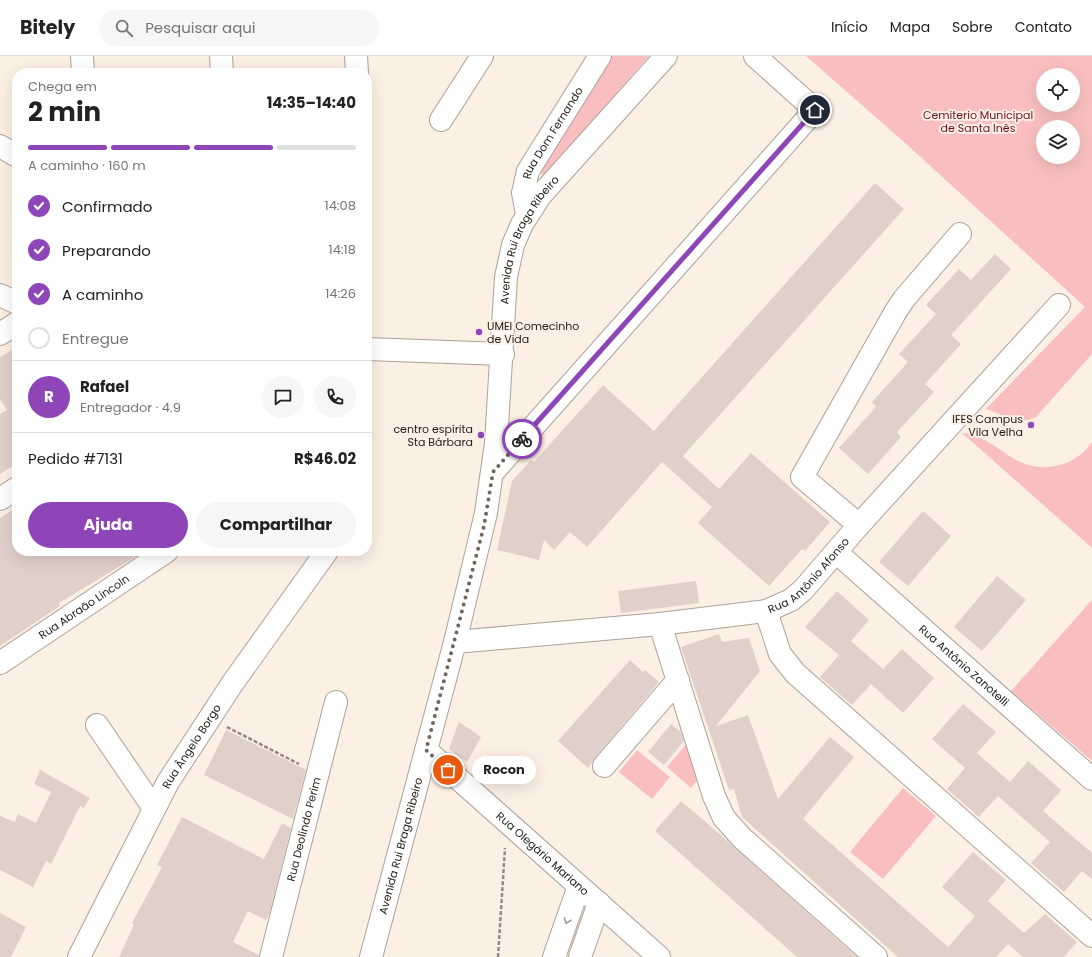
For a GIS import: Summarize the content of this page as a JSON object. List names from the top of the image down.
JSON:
{
  "streets": {
    "street": [
      "Rua Dom Fernando",
      "Avenida Rui Braga Ribeiro",
      "Rua Antônio Afonso",
      "Rua Abraão Lincoln",
      "Rua Antônio Zanotelli",
      "Rua Ângelo Borgo",
      "Rua Deolindo Perim",
      "Rua Olegário Mariano"
    ]
  },
  "crossings": [
    ["Rua Dom Fernando", "Avenida Rui Braga Ribeiro"],
    ["Avenida Rui Braga Ribeiro", "Rua Antônio Afonso"],
    ["Avenida Rui Braga Ribeiro", "Rua Olegário Mariano"],
    ["Rua Antônio Afonso", "Rua Antônio Zanotelli"]
  ],
  "parks": ["Cemiterio Municipal de Santa Inês"],
  "places": [
    "UMEI Comecinho de Vida",
    "IFES Campus Vila Velha",
    "centro espírita Sta Bárbara",
    "Rocon"
  ],
  "page": {
    "header": "Bitely",
    "search": "Pesquisar aqui",
    "nav": [
      "Início",
      "Mapa",
      "Sobre",
      "Contato"
    ],
    "heading": ["2 min", "Chega em", "14:35–14:40"],
    "panel": [
      "Rafael",
      "Entregador · 4.9",
      "Pedido #7131",
      "R$46.02"
    ],
    "bar": "A caminho · 160 m",
    "list": [
      ["Confirmado", "14:08"],
      ["Preparando", "14:18"],
      ["A caminho", "14:26"],
      "Entregue"
    ],
    "round": "R",
    "buttons": ["Ajuda", "Compartilhar"],
    "bubble": "Rocon"
  }
}
